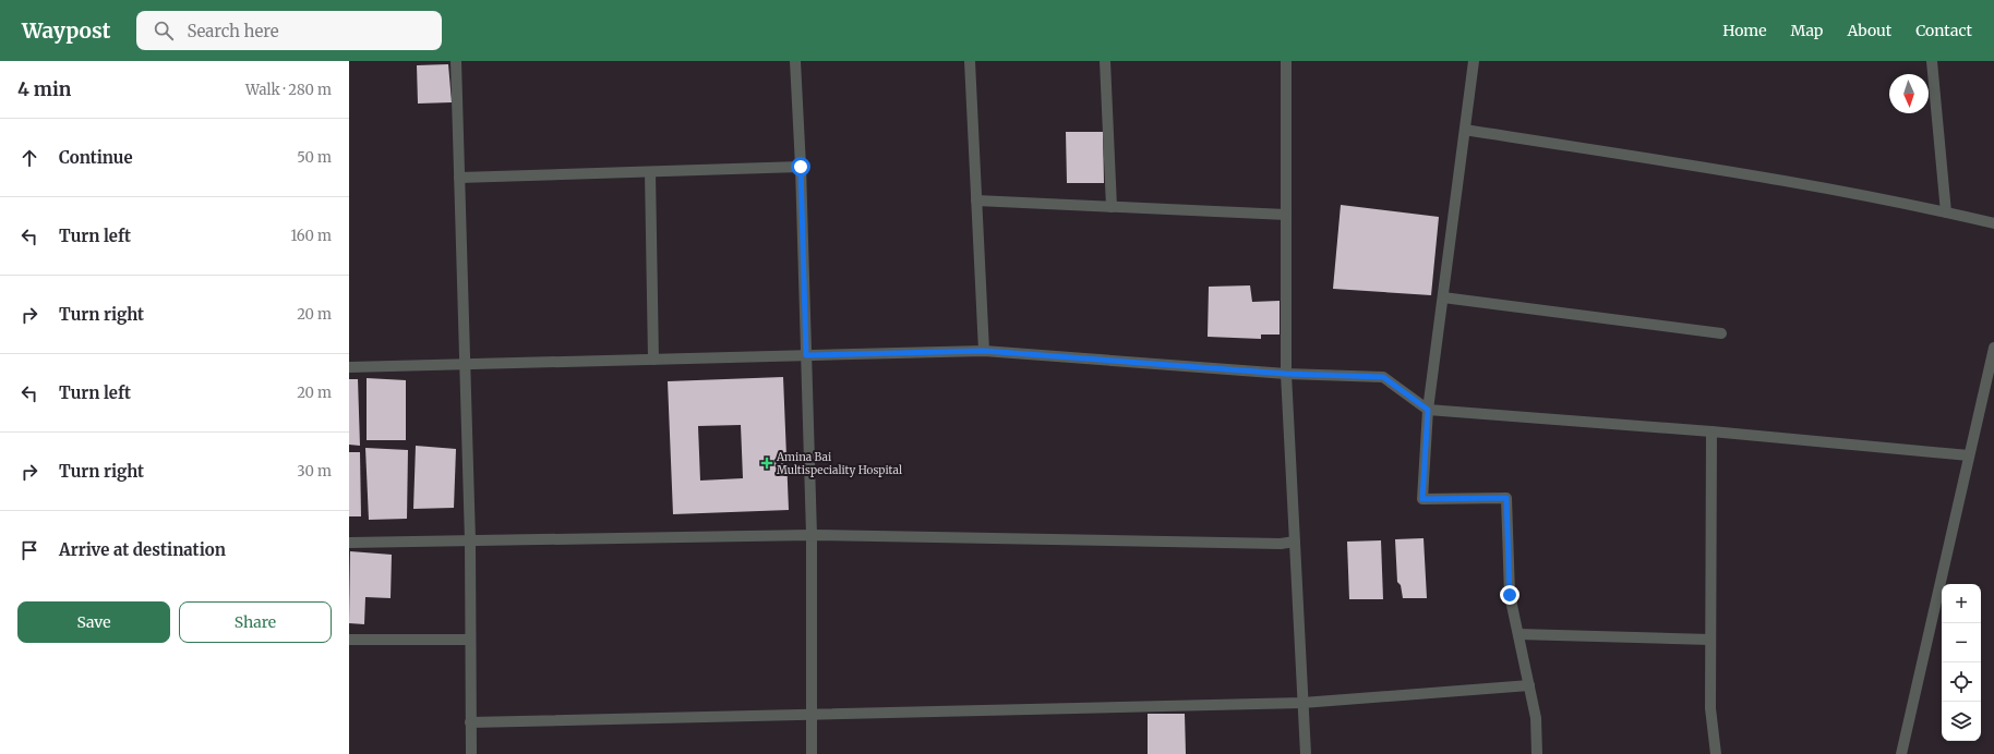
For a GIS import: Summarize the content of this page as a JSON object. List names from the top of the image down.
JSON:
{
  "places": {
    "health": ["Amina Bai Multispeciality Hospital"]
  },
  "north": "bottom",
  "page": {
    "header": "Waypost",
    "search": "Search here",
    "nav": [
      "Home",
      "Map",
      "About",
      "Contact"
    ],
    "heading": ["4 min", "Walk · 280 m"],
    "list": [
      ["Continue", "50 m"],
      ["Turn left", "160 m"],
      ["Turn right", "20 m"],
      ["Turn left", "20 m"],
      ["Turn right", "30 m"],
      "Arrive at destination"
    ],
    "map_buttons": ["+", "−"],
    "buttons": ["Save", "Share"]
  }
}
